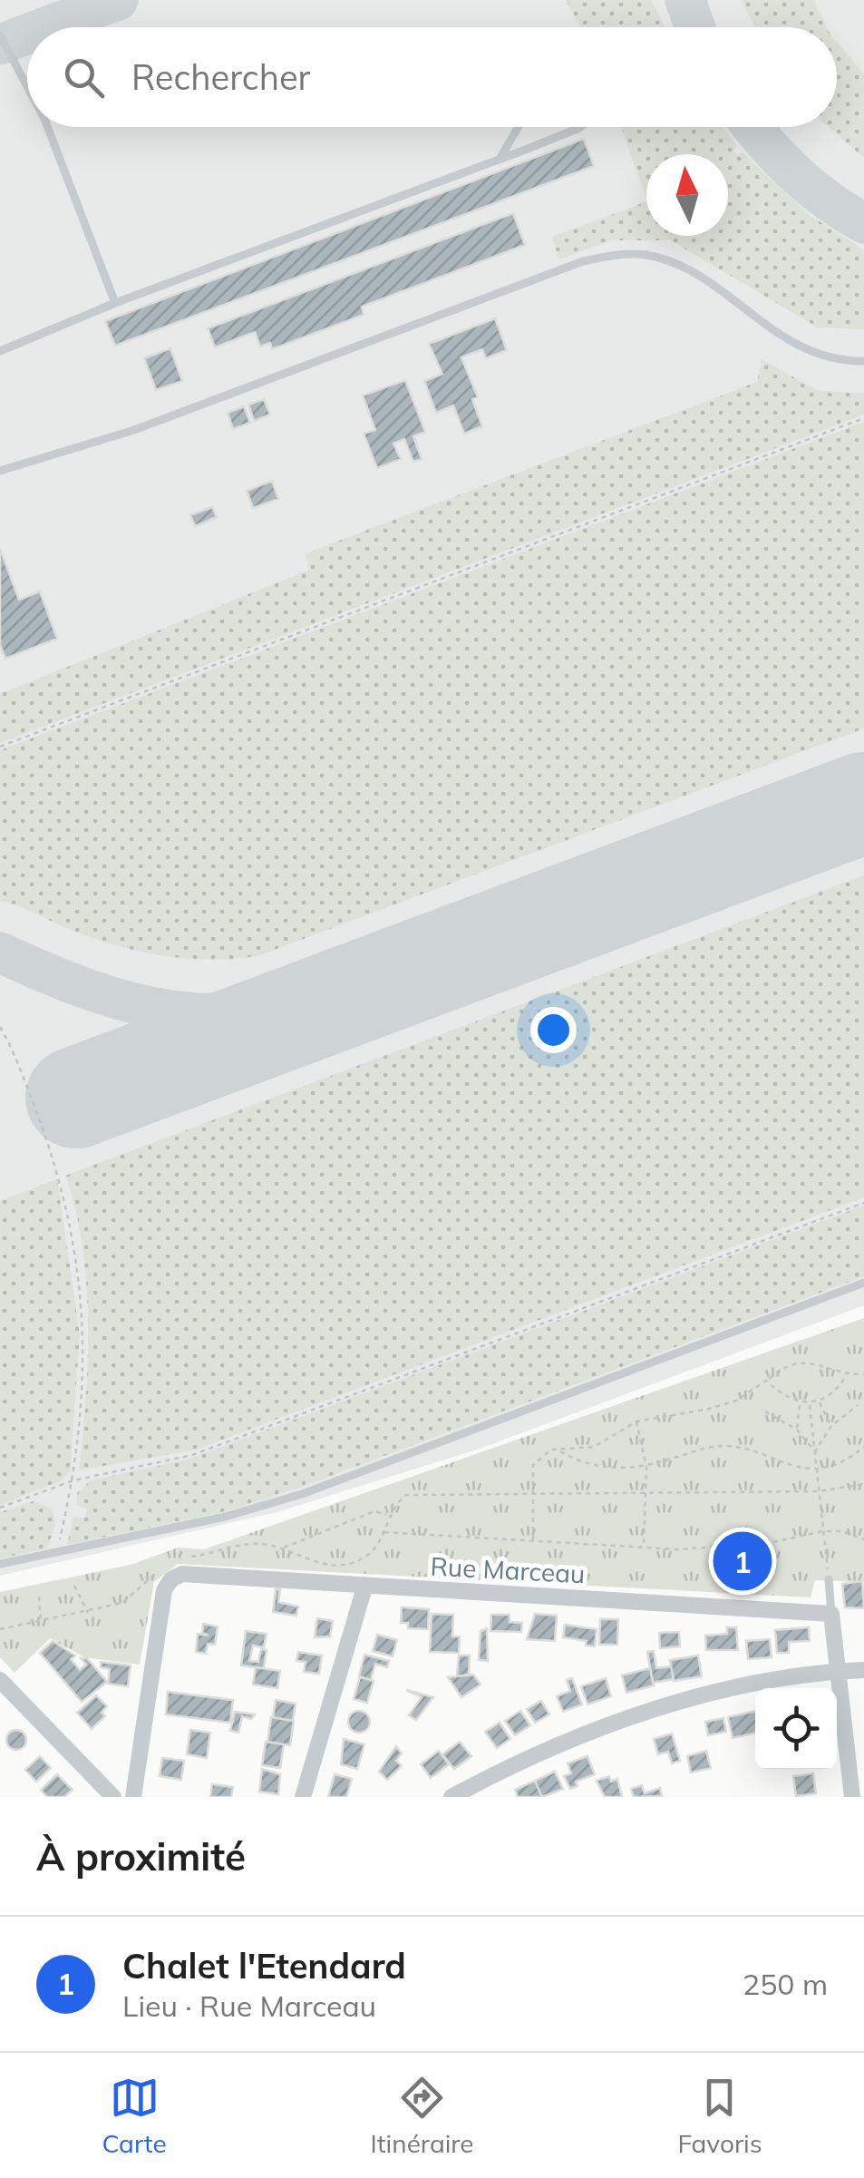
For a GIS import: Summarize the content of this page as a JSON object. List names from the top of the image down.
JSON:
{
  "streets": {
    "street": ["Rue Marceau"]
  },
  "north": "top",
  "page": {
    "search": "Rechercher",
    "pins": "1",
    "heading": "À proximité",
    "list": [
      {
        "mark": "1",
        "name": "Chalet l'Etendard",
        "note": "Lieu · Rue Marceau",
        "value": "250 m"
      }
    ],
    "nav": ["Carte", "Itinéraire", "Favoris"]
  }
}
